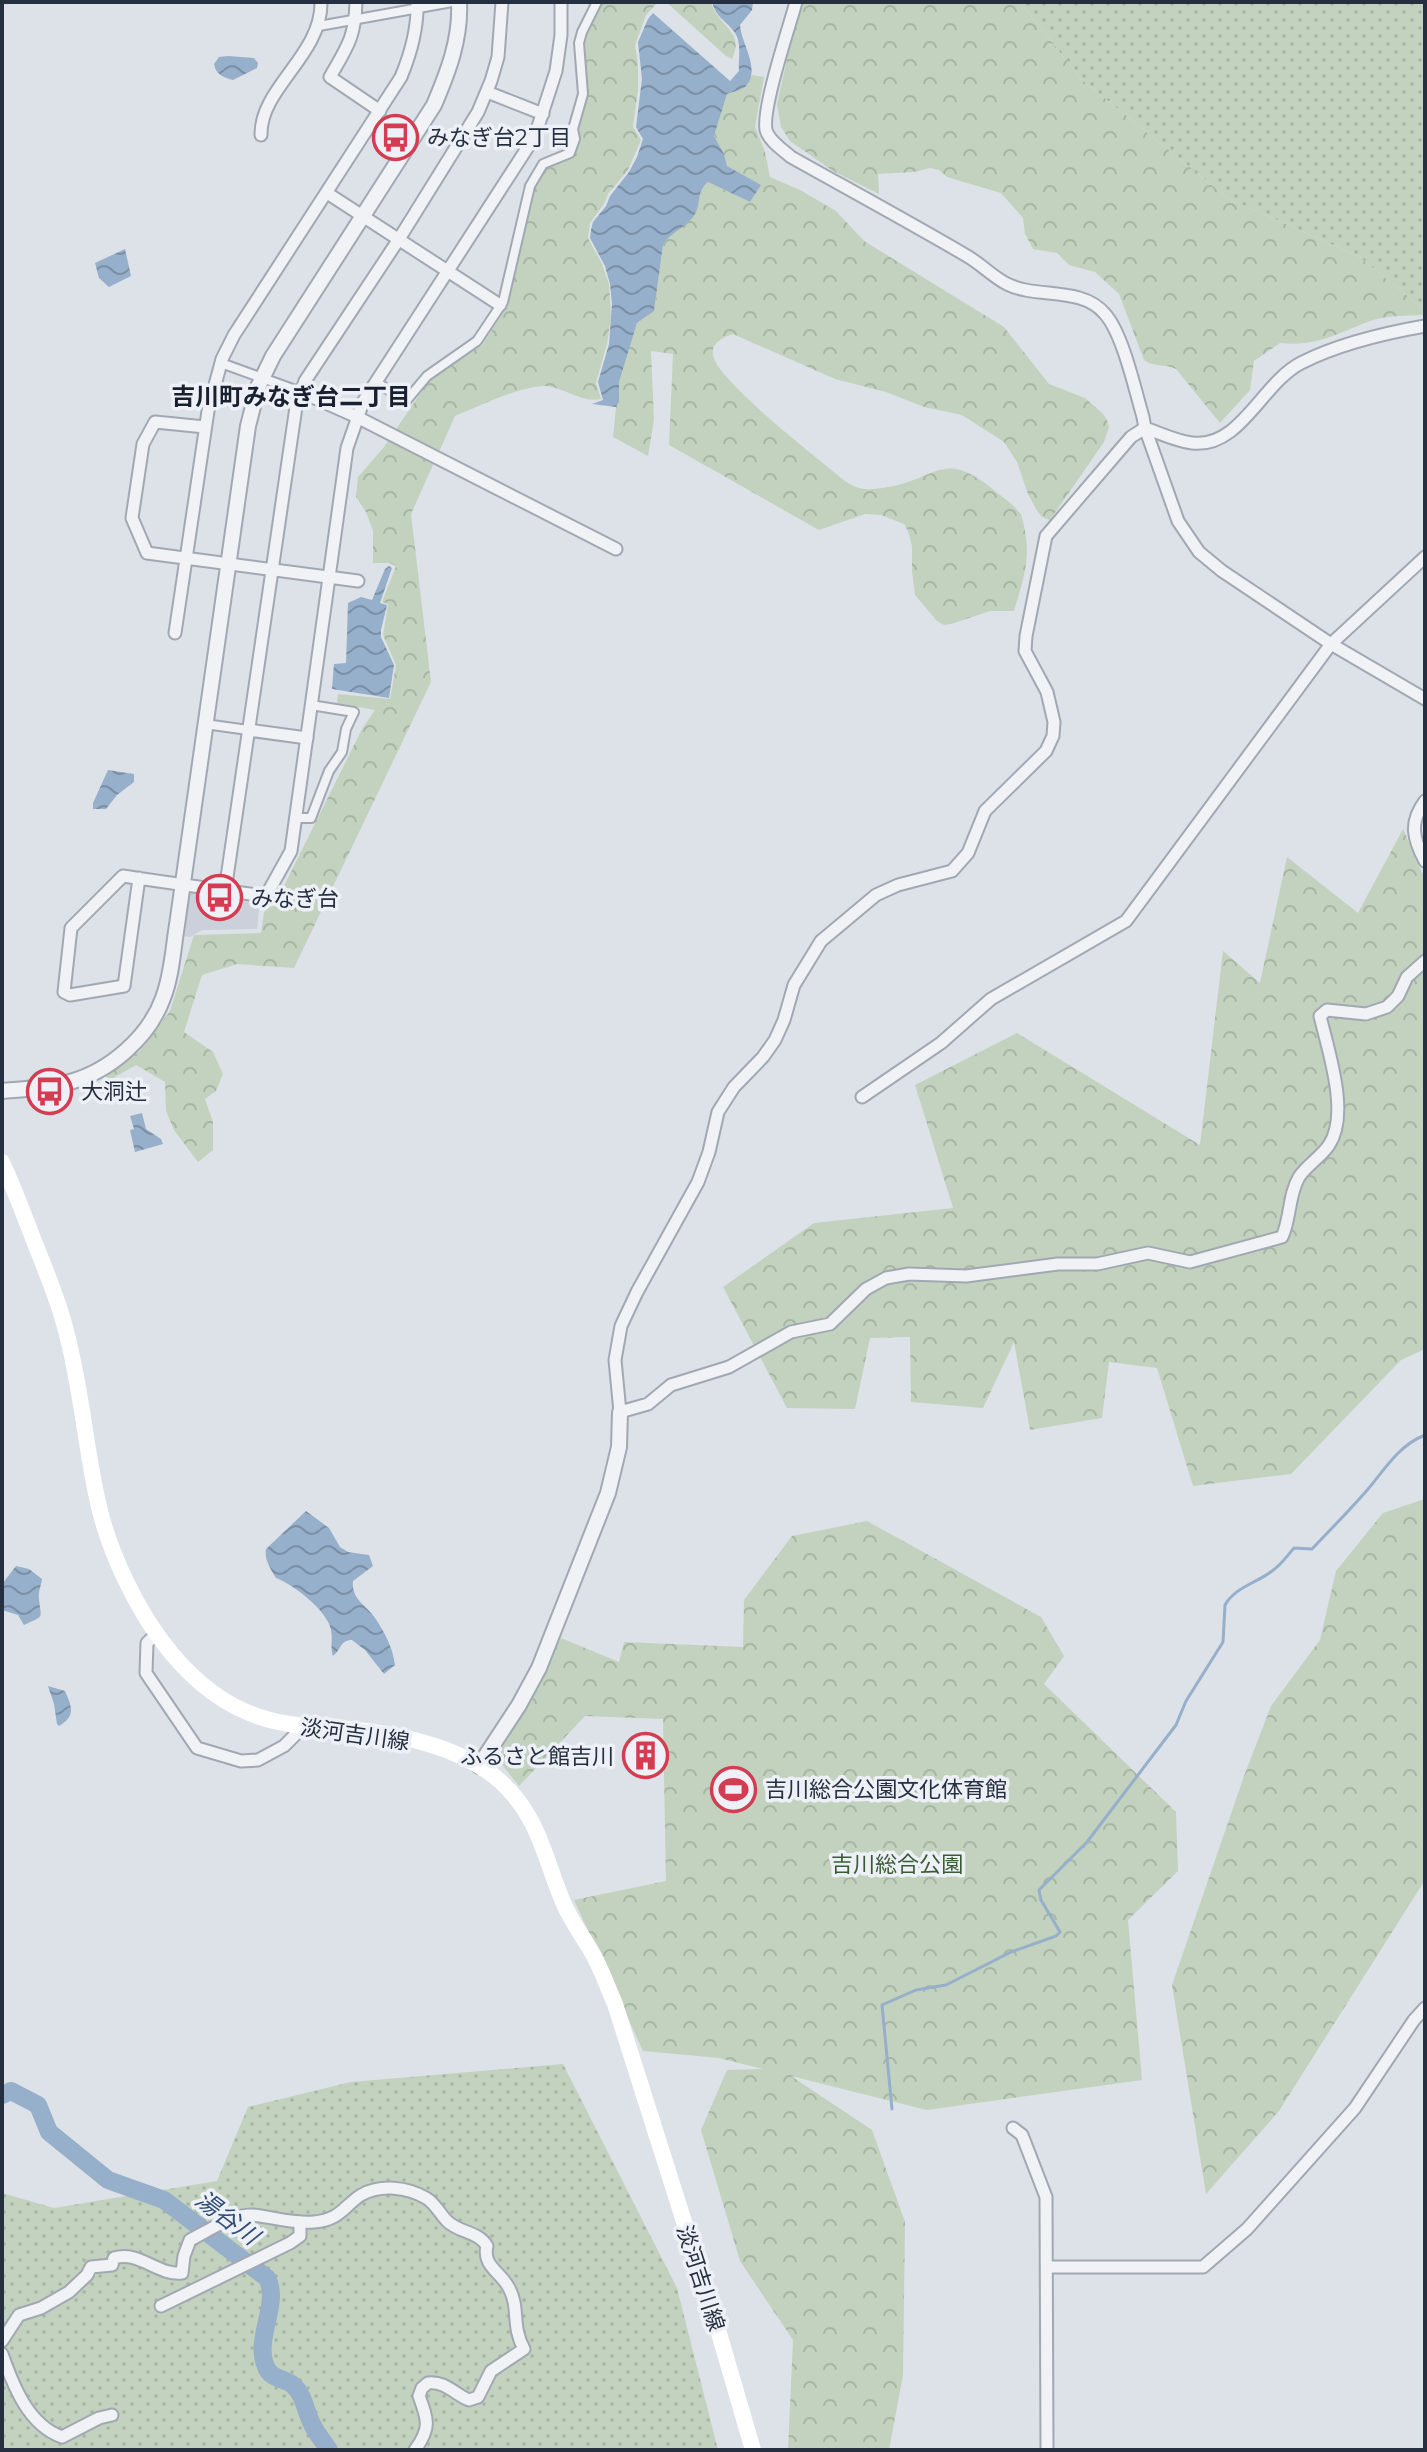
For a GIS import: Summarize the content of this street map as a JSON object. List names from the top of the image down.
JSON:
{
  "streets": {
    "main road": ["淡河吉川線"]
  },
  "districts": ["吉川町みなぎ台二丁目"],
  "water": ["湯谷川"],
  "parks": ["吉川総合公園"],
  "places": {
    "bus stop": ["みなぎ台2丁目", "みなぎ台", "大洞辻"],
    "building": ["ふるさと館吉川"],
    "sports": ["吉川総合公園文化体育館"]
  }
}
